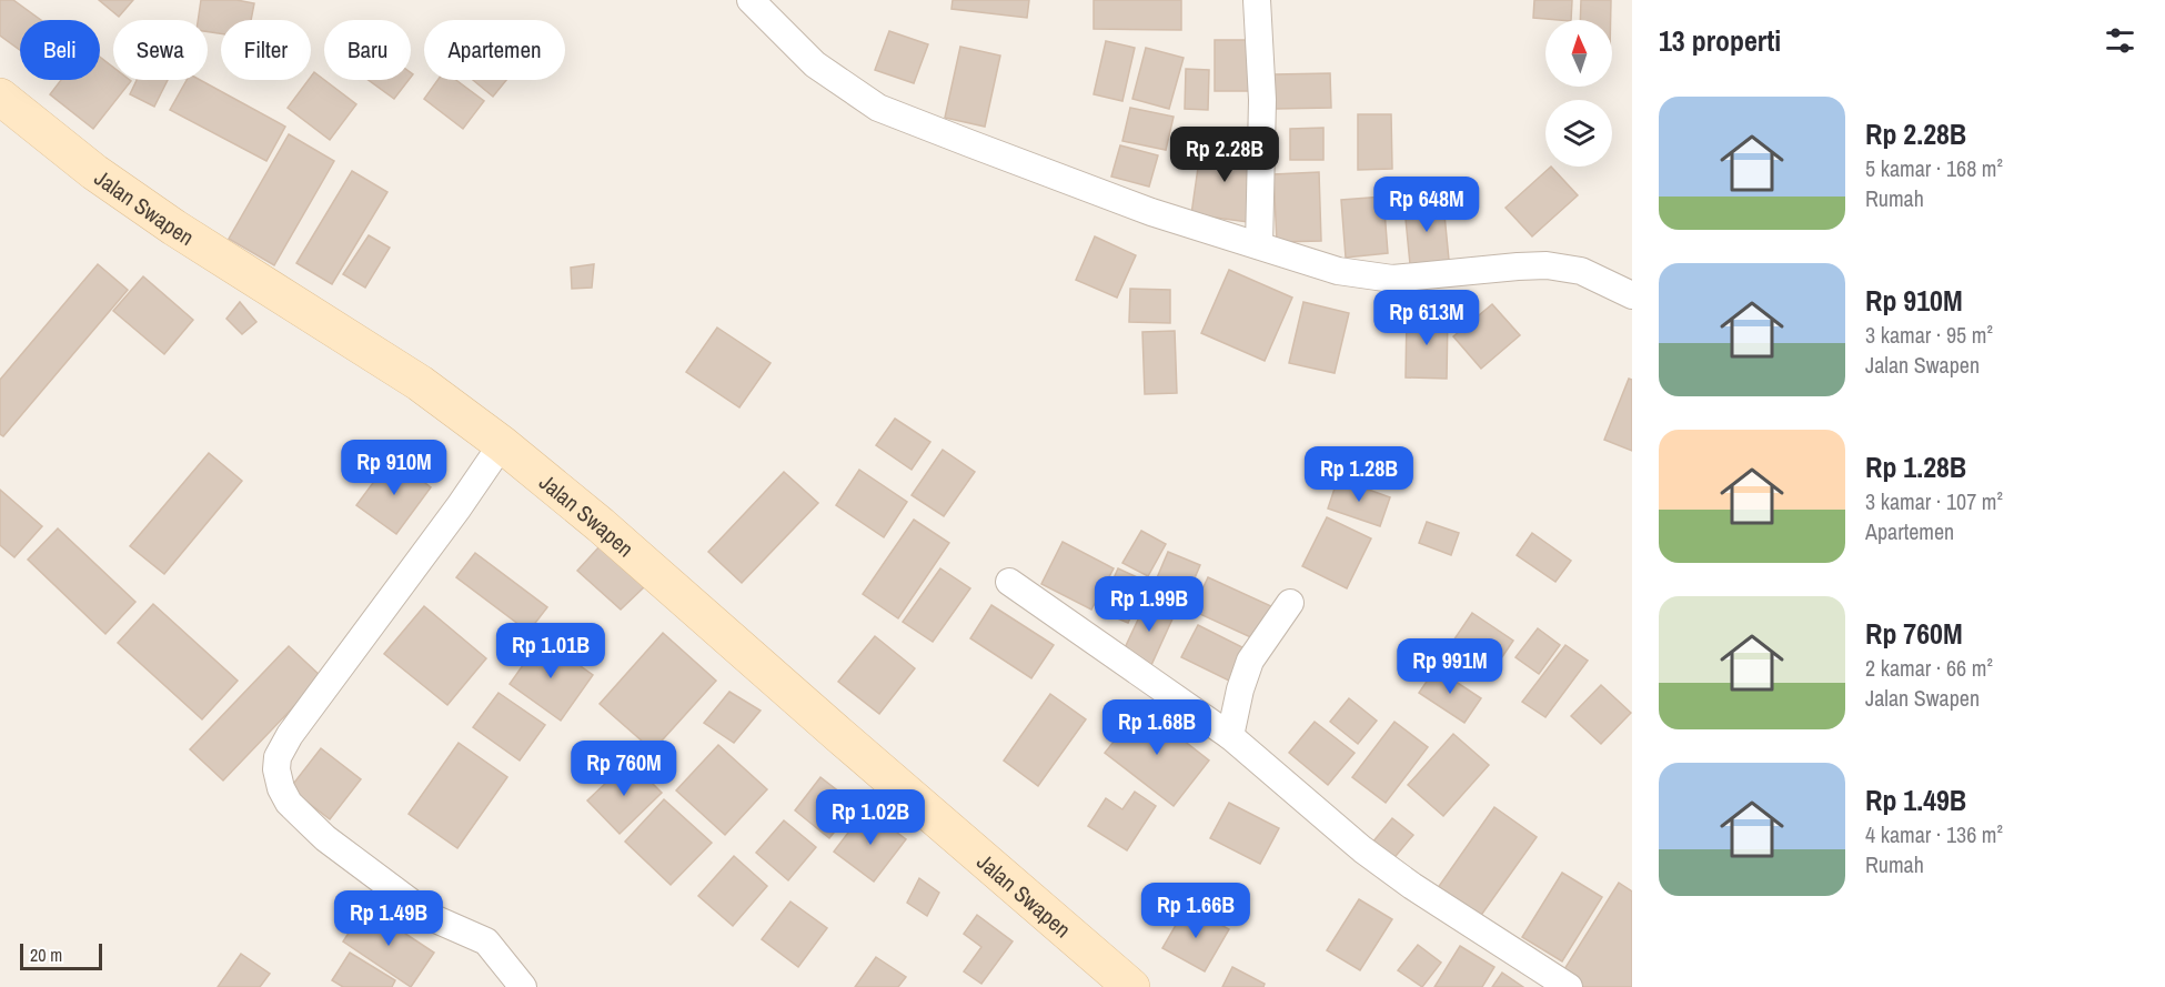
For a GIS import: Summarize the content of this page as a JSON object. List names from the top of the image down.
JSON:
{
  "streets": {
    "main road": ["Jalan Swapen"]
  },
  "scale_bar": "20 m",
  "north": "top",
  "page": {
    "heading": "13 properti",
    "chip": [
      "Beli",
      "Sewa",
      "Filter",
      "Baru",
      "Apartemen"
    ],
    "list": [
      {
        "name": "Rp 2.28B",
        "note": "5 kamar · 168 m² · Rumah"
      },
      {
        "name": "Rp 910M",
        "note": "3 kamar · 95 m² · Jalan Swapen"
      },
      {
        "name": "Rp 1.28B",
        "note": "3 kamar · 107 m² · Apartemen"
      },
      {
        "name": "Rp 760M",
        "note": "2 kamar · 66 m² · Jalan Swapen"
      },
      {
        "name": "Rp 1.49B",
        "note": "4 kamar · 136 m² · Rumah"
      }
    ],
    "price": [
      "Rp 2.28B",
      "Rp 648M",
      "Rp 613M",
      "Rp 910M",
      "Rp 1.28B",
      "Rp 1.99B",
      "Rp 1.01B",
      "Rp 991M",
      "Rp 1.68B",
      "Rp 760M",
      "Rp 1.02B",
      "Rp 1.66B",
      "Rp 1.49B"
    ],
    "scale": "20 m"
  }
}
